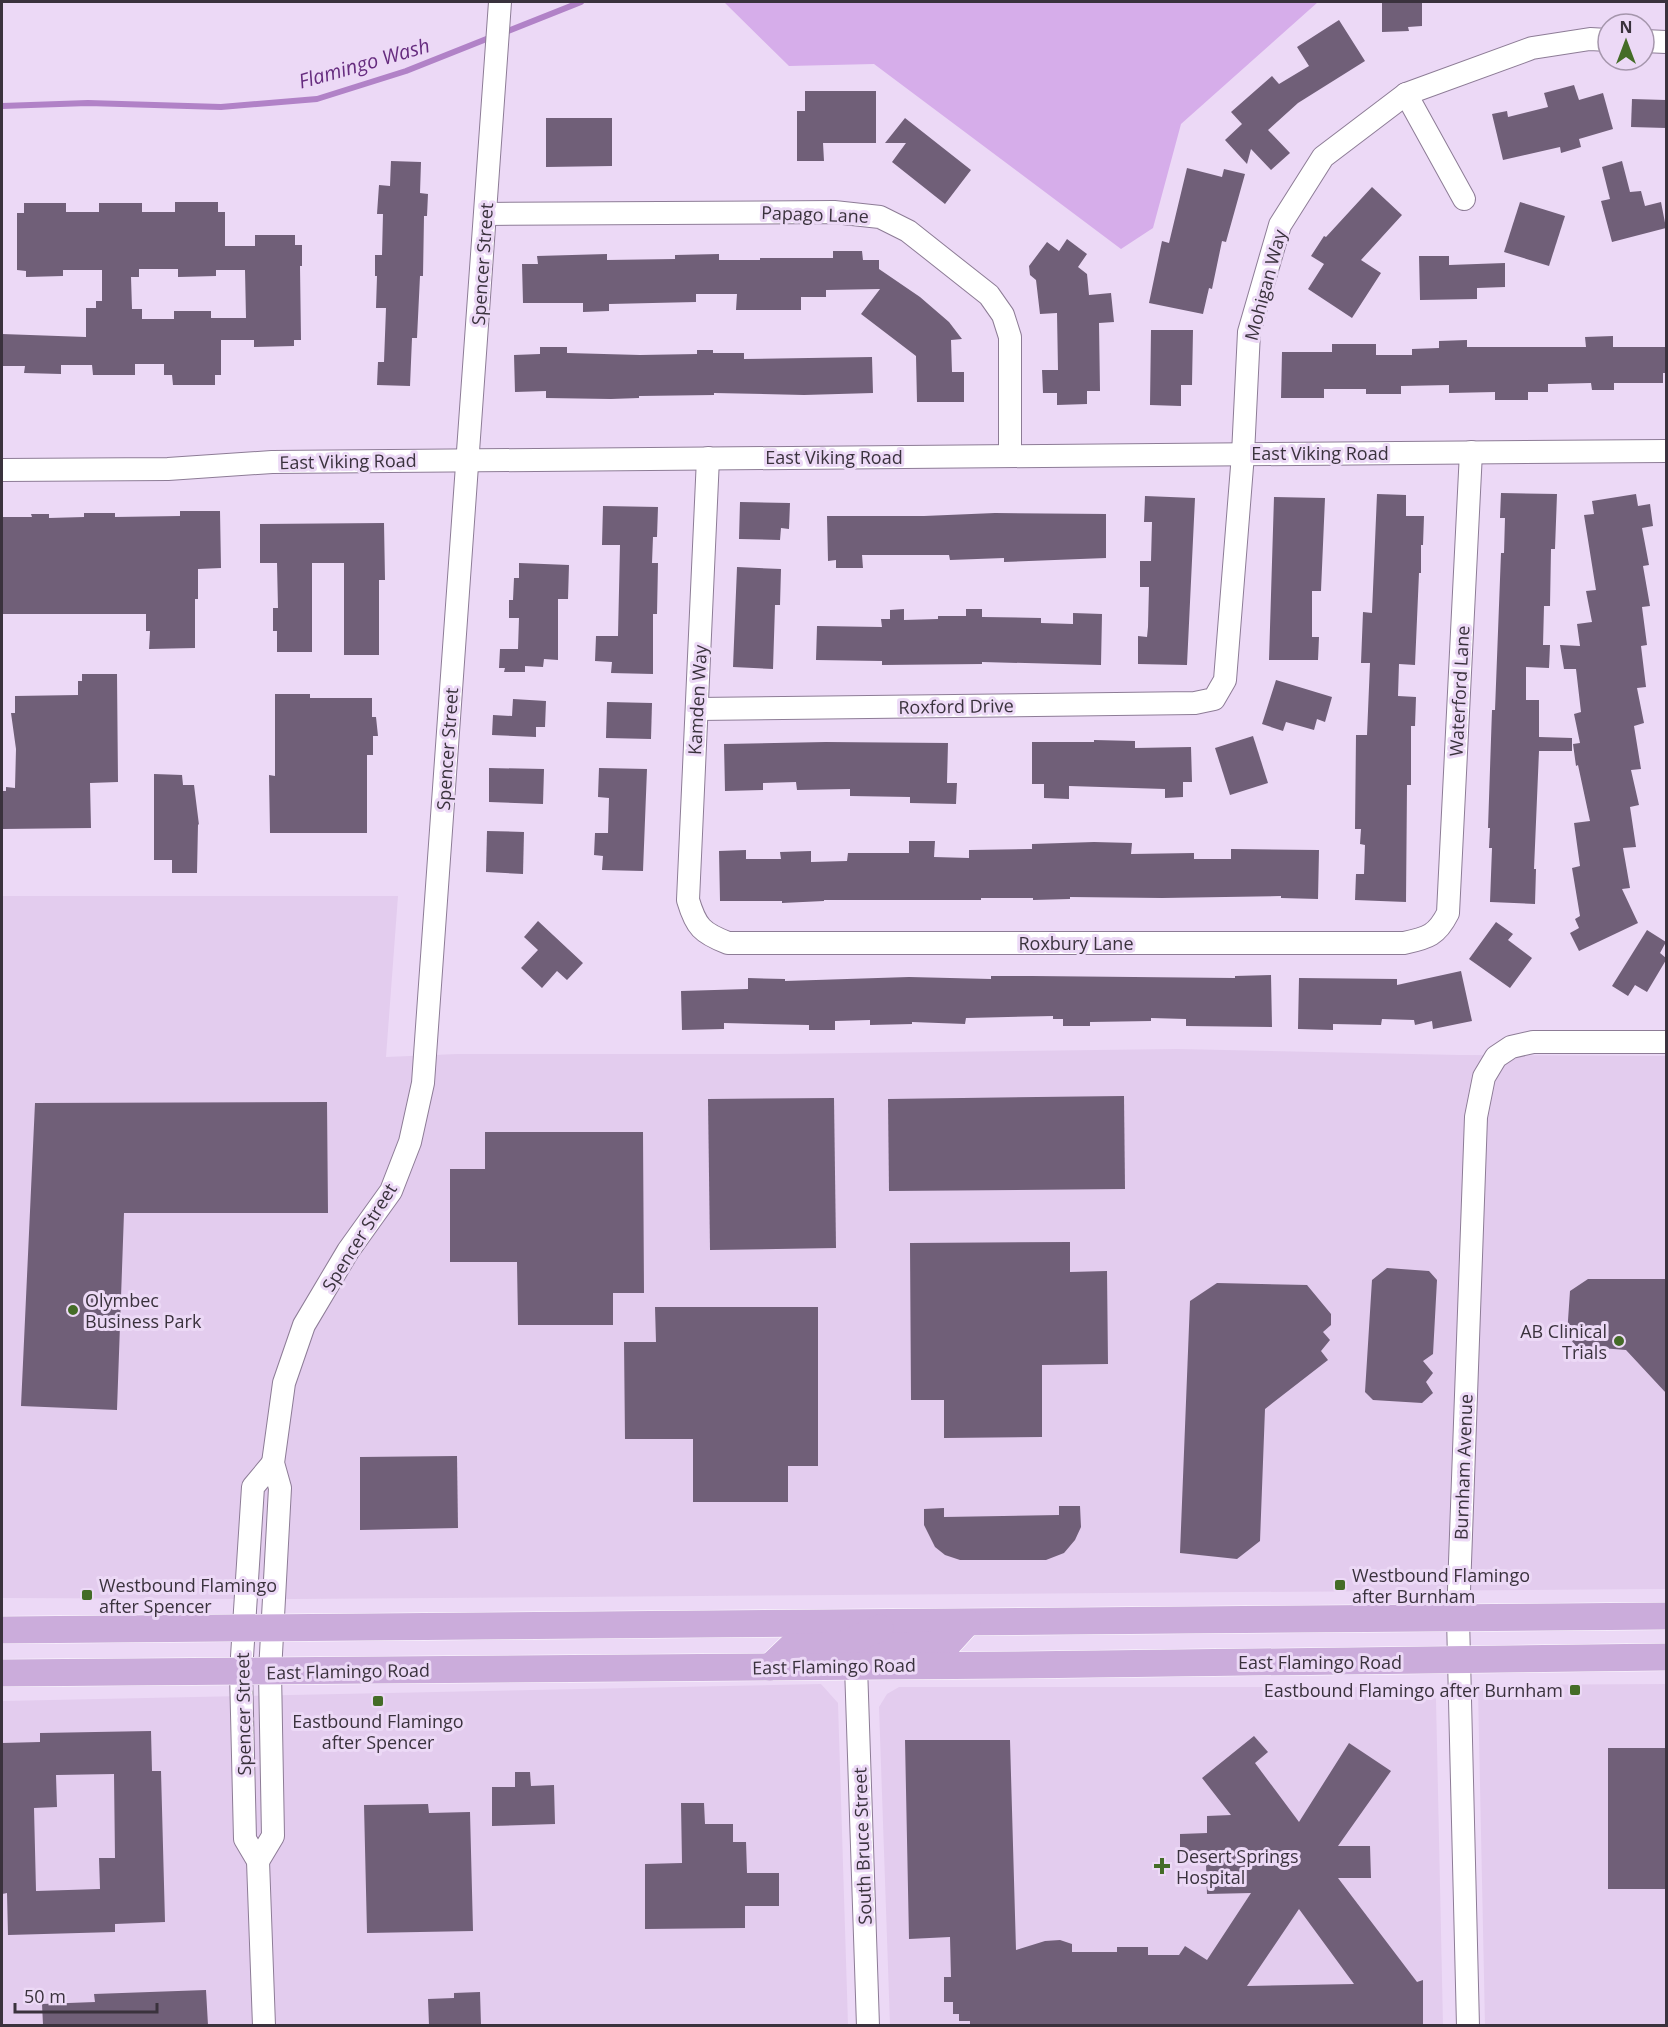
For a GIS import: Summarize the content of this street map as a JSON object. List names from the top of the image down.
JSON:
{
  "streets": {
    "main road": ["East Flamingo Road"],
    "street": [
      "Papago Lane",
      "Spencer Street",
      "Mohigan Way",
      "East Viking Road",
      "Waterford Lane",
      "Kamden Way",
      "Roxford Drive",
      "Roxbury Lane",
      "Burnham Avenue",
      "South Bruce Street"
    ]
  },
  "crossings": [
    ["Papago Lane", "Spencer Street"],
    ["Papago Lane", "East Viking Road"],
    ["Spencer Street", "East Viking Road"],
    ["Spencer Street", "East Flamingo Road"],
    ["Mohigan Way", "East Viking Road"],
    ["Mohigan Way", "Roxford Drive"],
    ["East Viking Road", "Waterford Lane"],
    ["East Viking Road", "Kamden Way"],
    ["Waterford Lane", "Roxbury Lane"],
    ["Kamden Way", "Roxford Drive"],
    ["Kamden Way", "Roxbury Lane"],
    ["Burnham Avenue", "East Flamingo Road"],
    ["East Flamingo Road", "South Bruce Street"]
  ],
  "water": ["Flamingo Wash"],
  "places": {
    "other": ["Olymbec Business Park", "AB Clinical Trials"],
    "transit": [
      "Westbound Flamingo after Burnham",
      "Westbound Flamingo after Spencer",
      "Eastbound Flamingo after Burnham",
      "Eastbound Flamingo after Spencer"
    ],
    "health": ["Desert Springs Hospital"]
  },
  "scale_bar": "50 m",
  "north": "top"
}
